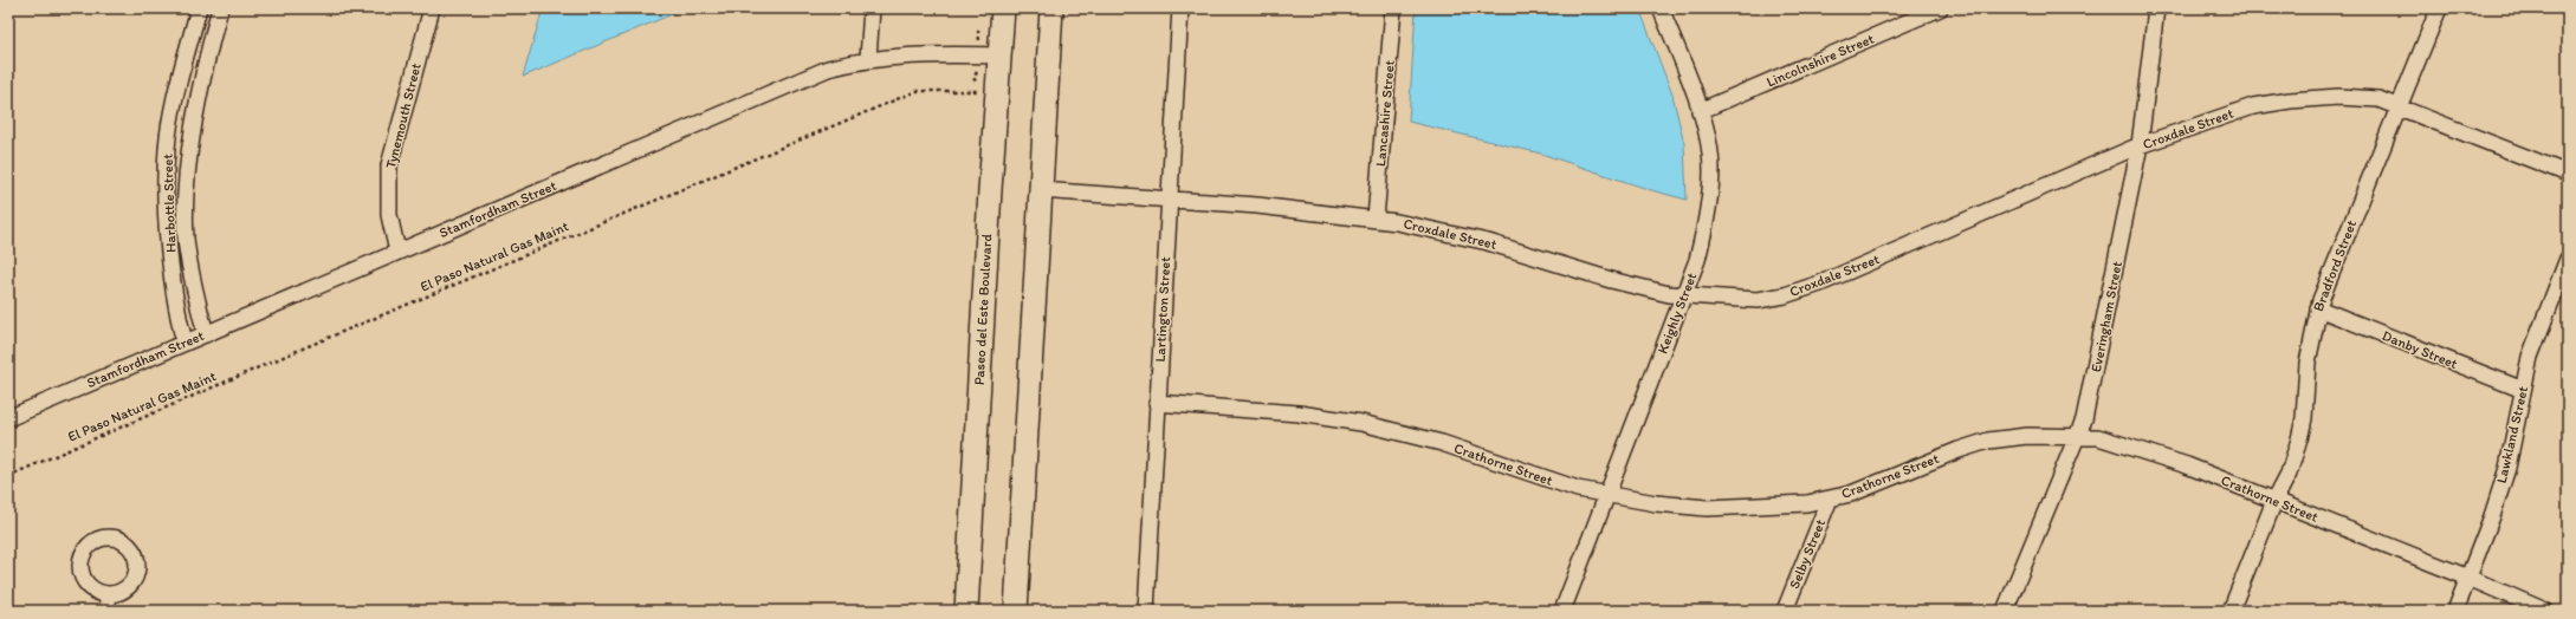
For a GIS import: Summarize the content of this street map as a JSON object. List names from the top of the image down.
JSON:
{
  "streets": {
    "main road": ["Paseo del Este Boulevard"],
    "street": [
      "Lincolnshire Street",
      "Lancashire Street",
      "Tynemouth Street",
      "Croxdale Street",
      "Harbottle Street",
      "Stamfordham Street",
      "Bradford Street",
      "Lartington Street",
      "Keighly Street",
      "Everingham Street",
      "Danby Street",
      "Lawkland Street",
      "Crathorne Street",
      "Selby Street"
    ],
    "path": ["El Paso Natural Gas Maint"]
  },
  "crossings": [
    ["Lincolnshire Street", "Keighly Street"],
    ["Lancashire Street", "Croxdale Street"],
    ["Tynemouth Street", "Stamfordham Street"],
    ["Croxdale Street", "Bradford Street"],
    ["Croxdale Street", "Lartington Street"],
    ["Croxdale Street", "Keighly Street"],
    ["Croxdale Street", "Everingham Street"],
    ["Harbottle Street", "Stamfordham Street"],
    ["Stamfordham Street", "Paseo del Este Boulevard"],
    ["El Paso Natural Gas Maint", "Paseo del Este Boulevard"],
    ["Bradford Street", "Danby Street"],
    ["Bradford Street", "Crathorne Street"],
    ["Lartington Street", "Crathorne Street"],
    ["Keighly Street", "Crathorne Street"],
    ["Everingham Street", "Crathorne Street"],
    ["Danby Street", "Lawkland Street"],
    ["Lawkland Street", "Crathorne Street"],
    ["Crathorne Street", "Selby Street"]
  ]
}
